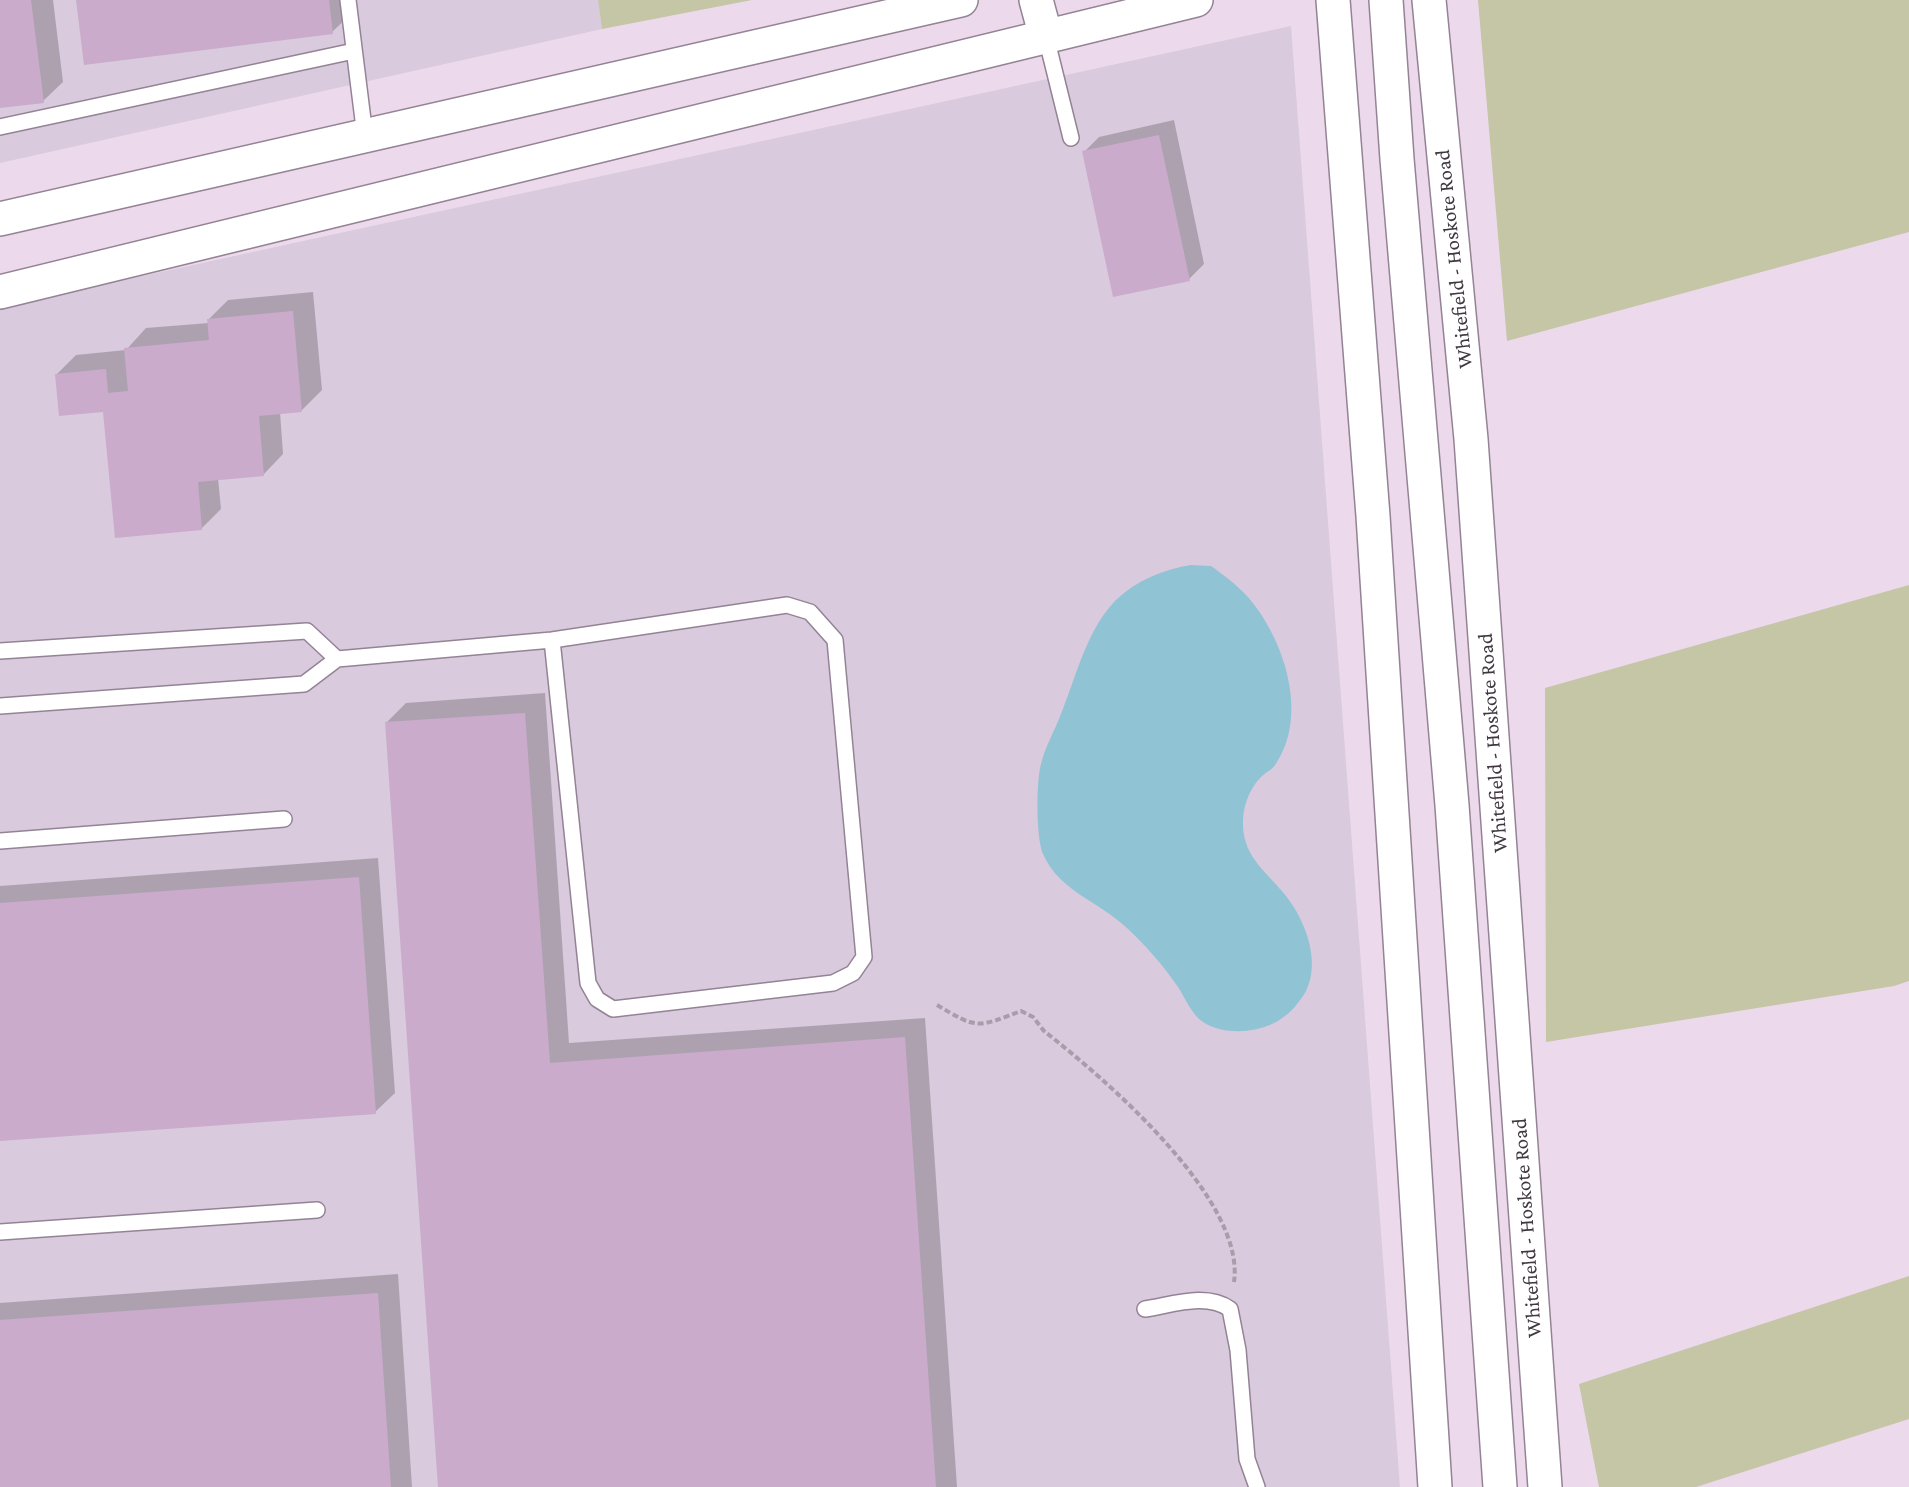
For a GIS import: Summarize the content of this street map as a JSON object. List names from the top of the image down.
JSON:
{
  "streets": {
    "street": ["Whitefield - Hoskote Road"]
  }
}
